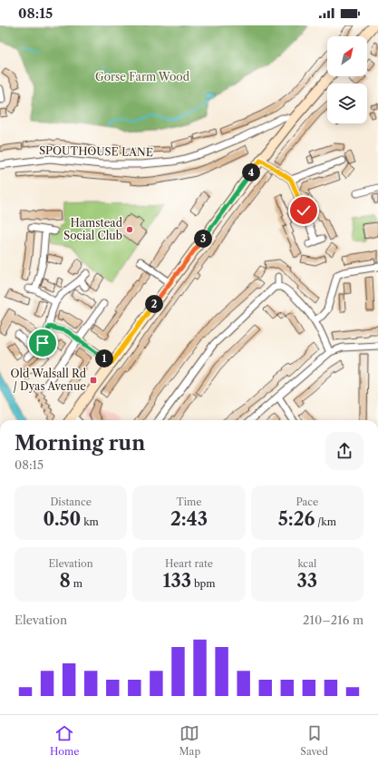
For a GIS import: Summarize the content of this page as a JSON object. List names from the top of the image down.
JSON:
{
  "streets": {
    "street": ["SPOUTHOUSE LANE"]
  },
  "parks": ["Gorse Farm Wood"],
  "places": {
    "other": ["Hamstead Social Club"],
    "transit": ["Old Walsall Rd / Dyas Avenue"]
  },
  "north": "top right",
  "page": {
    "status": "08:15",
    "pins": [
      "4",
      "3",
      "2",
      "1"
    ],
    "heading": ["Morning run", "08:15"],
    "stats": [
      ["Distance", "0.50 km"],
      ["Time", "2:43"],
      ["Pace", "5:26 /km"],
      ["Elevation", "8 m"],
      ["Heart rate", "133 bpm"],
      ["kcal", "33"]
    ],
    "chart": ["Elevation", "210–216 m"],
    "tabs": ["Home", "Map", "Saved"]
  }
}
